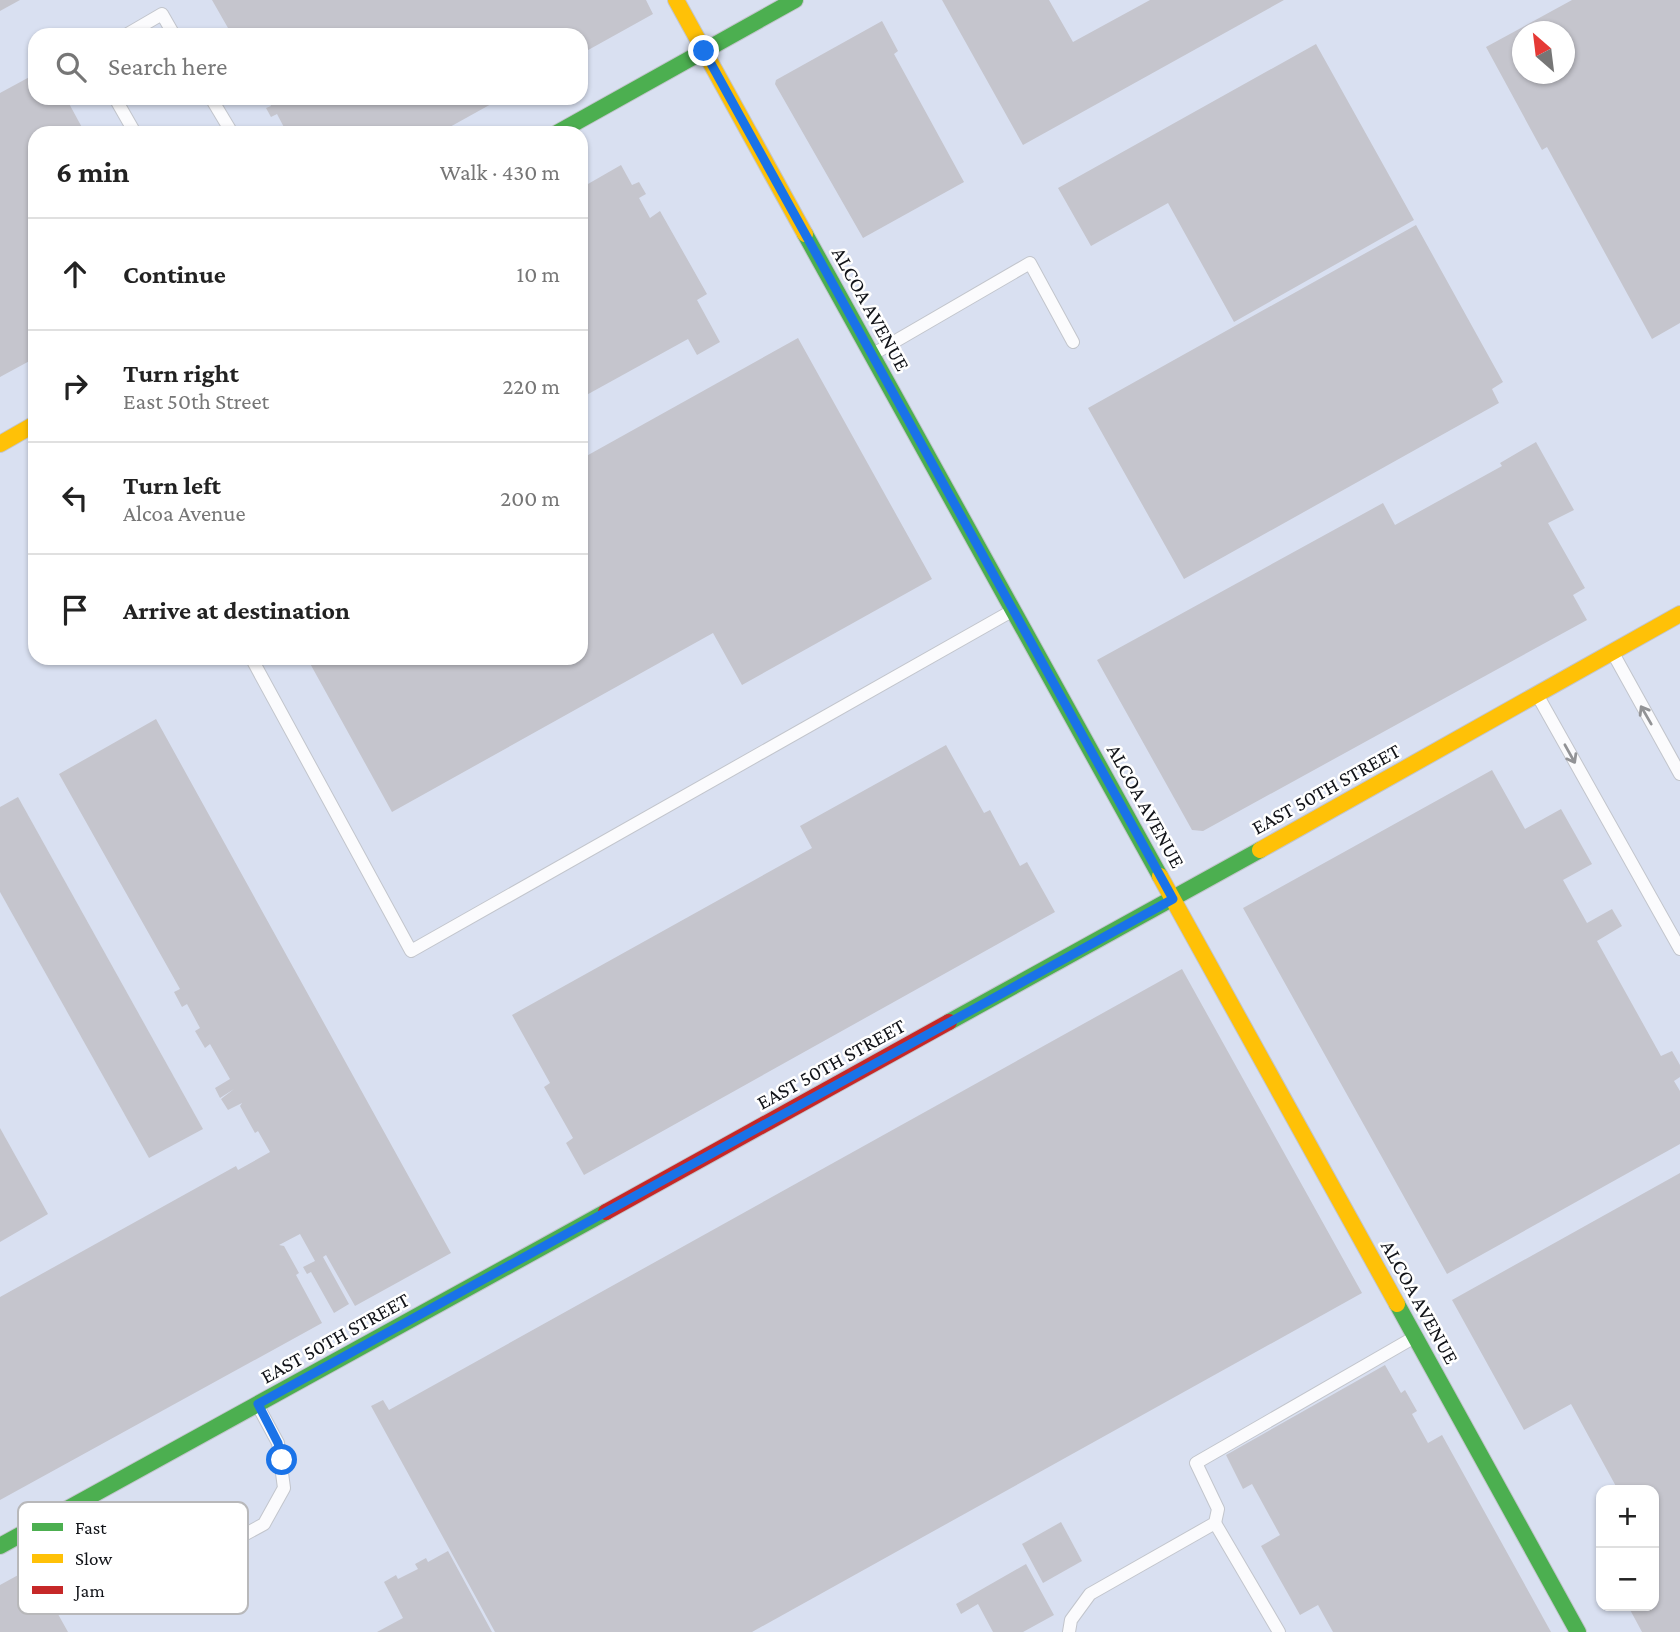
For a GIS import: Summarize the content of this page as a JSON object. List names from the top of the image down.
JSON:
{
  "streets": {
    "street": ["ALCOA AVENUE", "EAST 50TH STREET"]
  },
  "crossings": [
    ["ALCOA AVENUE", "EAST 50TH STREET"]
  ],
  "legend": ["Fast", "Slow", "Jam"],
  "north": "top left",
  "page": {
    "search": "Search here",
    "heading": ["6 min", "Walk · 430 m"],
    "list": [
      ["Continue", "10 m"],
      ["Turn right", "East 50th Street", "220 m"],
      ["Turn left", "Alcoa Avenue", "200 m"],
      "Arrive at destination"
    ],
    "map_buttons": ["+", "−"]
  }
}
